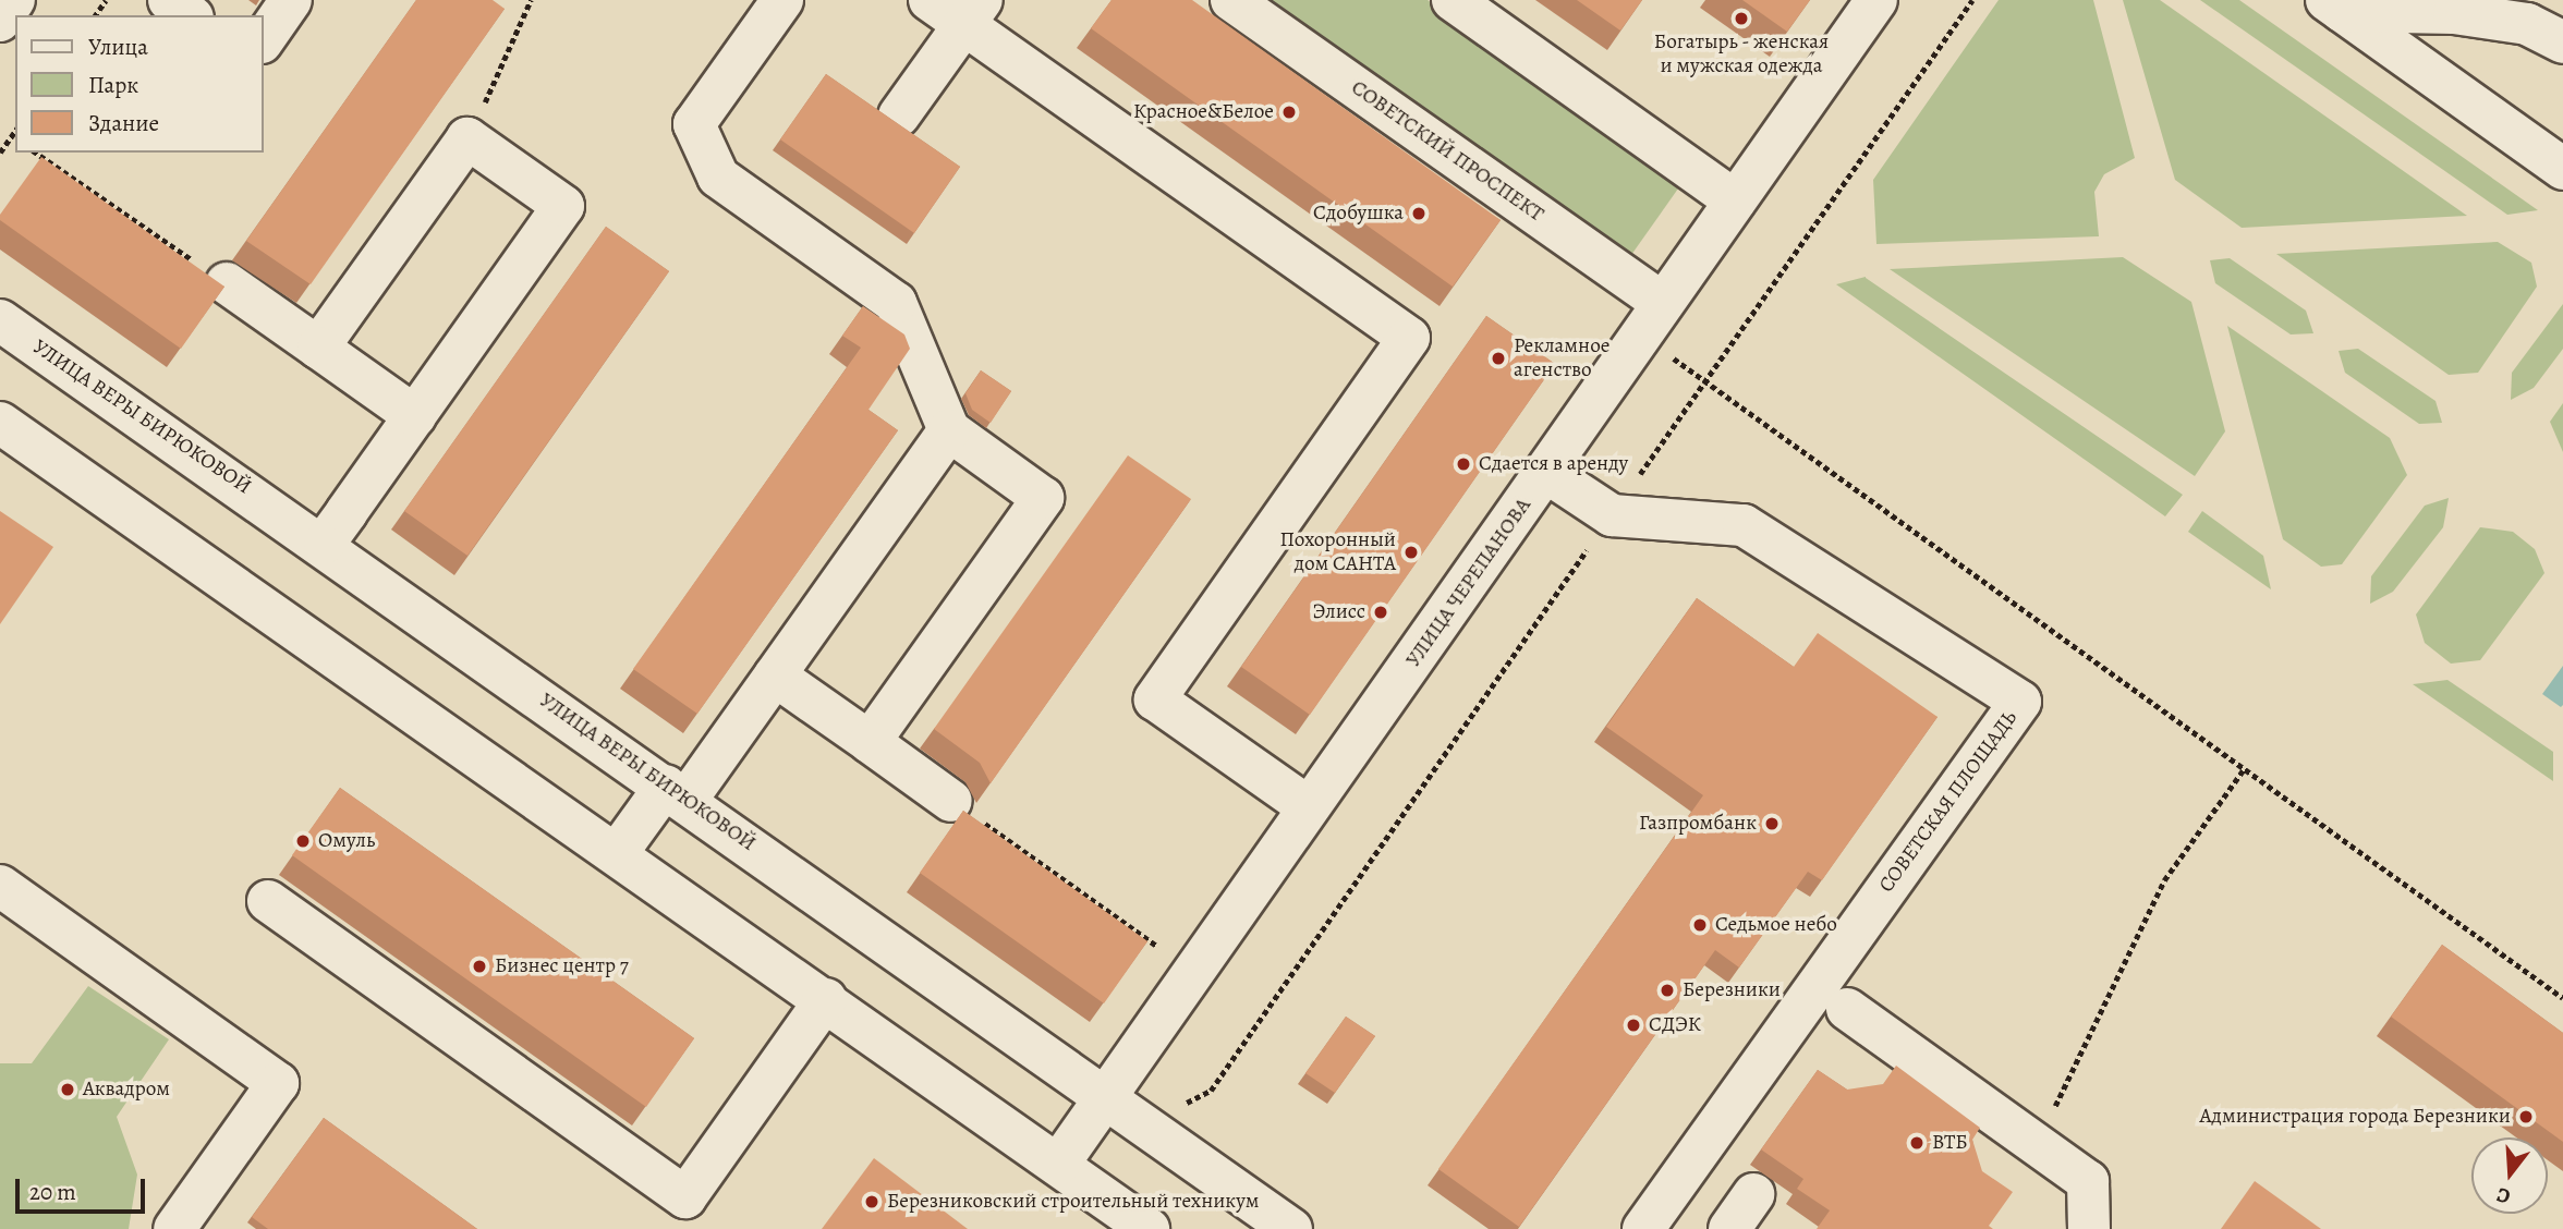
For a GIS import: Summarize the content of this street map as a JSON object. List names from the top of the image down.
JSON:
{
  "streets": {
    "street": [
      "СОВЕТСКИЙ ПРОСПЕКТ",
      "УЛИЦА ВЕРЫ БИРЮКОВОЙ",
      "УЛИЦА ЧЕРЕПАНОВА",
      "СОВЕТСКАЯ ПЛОЩАДЬ"
    ]
  },
  "crossings": [
    ["СОВЕТСКИЙ ПРОСПЕКТ", "УЛИЦА ЧЕРЕПАНОВА"],
    ["УЛИЦА ВЕРЫ БИРЮКОВОЙ", "УЛИЦА ЧЕРЕПАНОВА"],
    ["УЛИЦА ЧЕРЕПАНОВА", "СОВЕТСКАЯ ПЛОЩАДЬ"]
  ],
  "places": [
    "Богатырь - женская и мужская одежда",
    "Красное&Белое",
    "Сдобушка",
    "Рекламное агенство",
    "Сдается в аренду",
    "Похоронный дом САНТА",
    "Элисс",
    "Газпромбанк",
    "Омуль",
    "Седьмое небо",
    "Бизнес центр 7",
    "Березники",
    "СДЭК",
    "Аквадром",
    "Администрация города Березники",
    "ВТБ",
    "Березниковский строительный техникум"
  ],
  "legend": ["Улица", "Парк", "Здание"],
  "scale_bar": "20 m",
  "north": "bottom"
}
